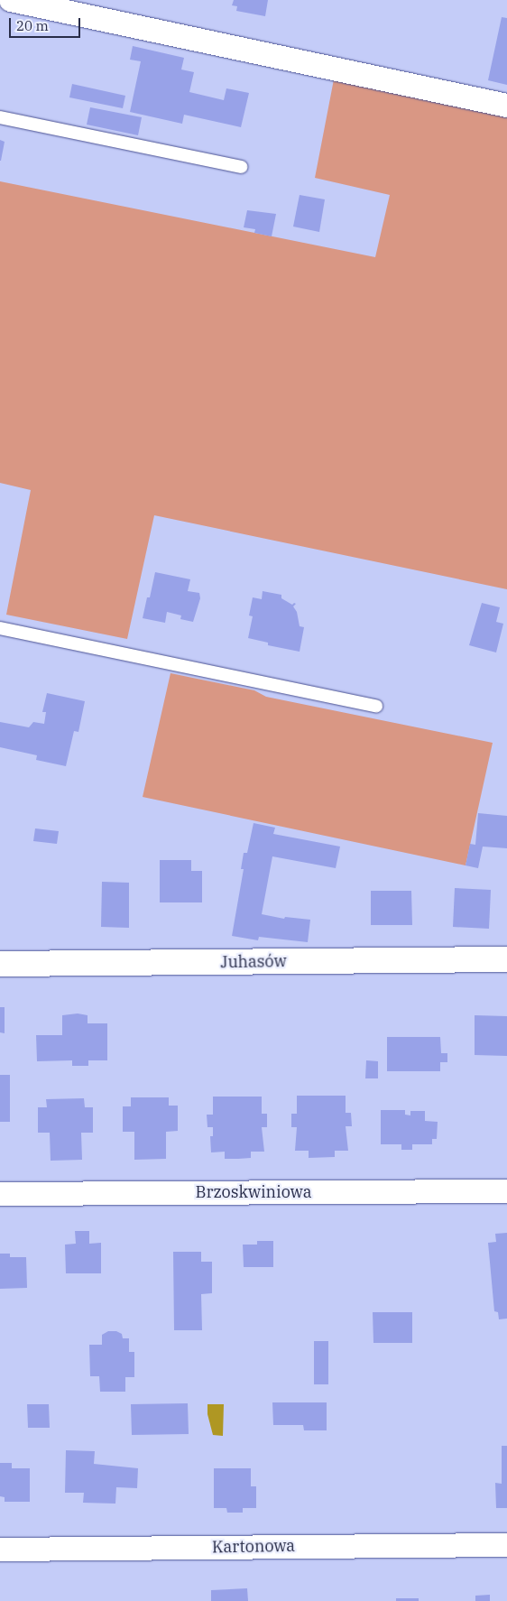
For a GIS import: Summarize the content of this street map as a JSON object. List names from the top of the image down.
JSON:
{
  "streets": {
    "street": ["Juhasów", "Brzoskwiniowa", "Kartonowa"]
  },
  "scale_bar": "20 m"
}
